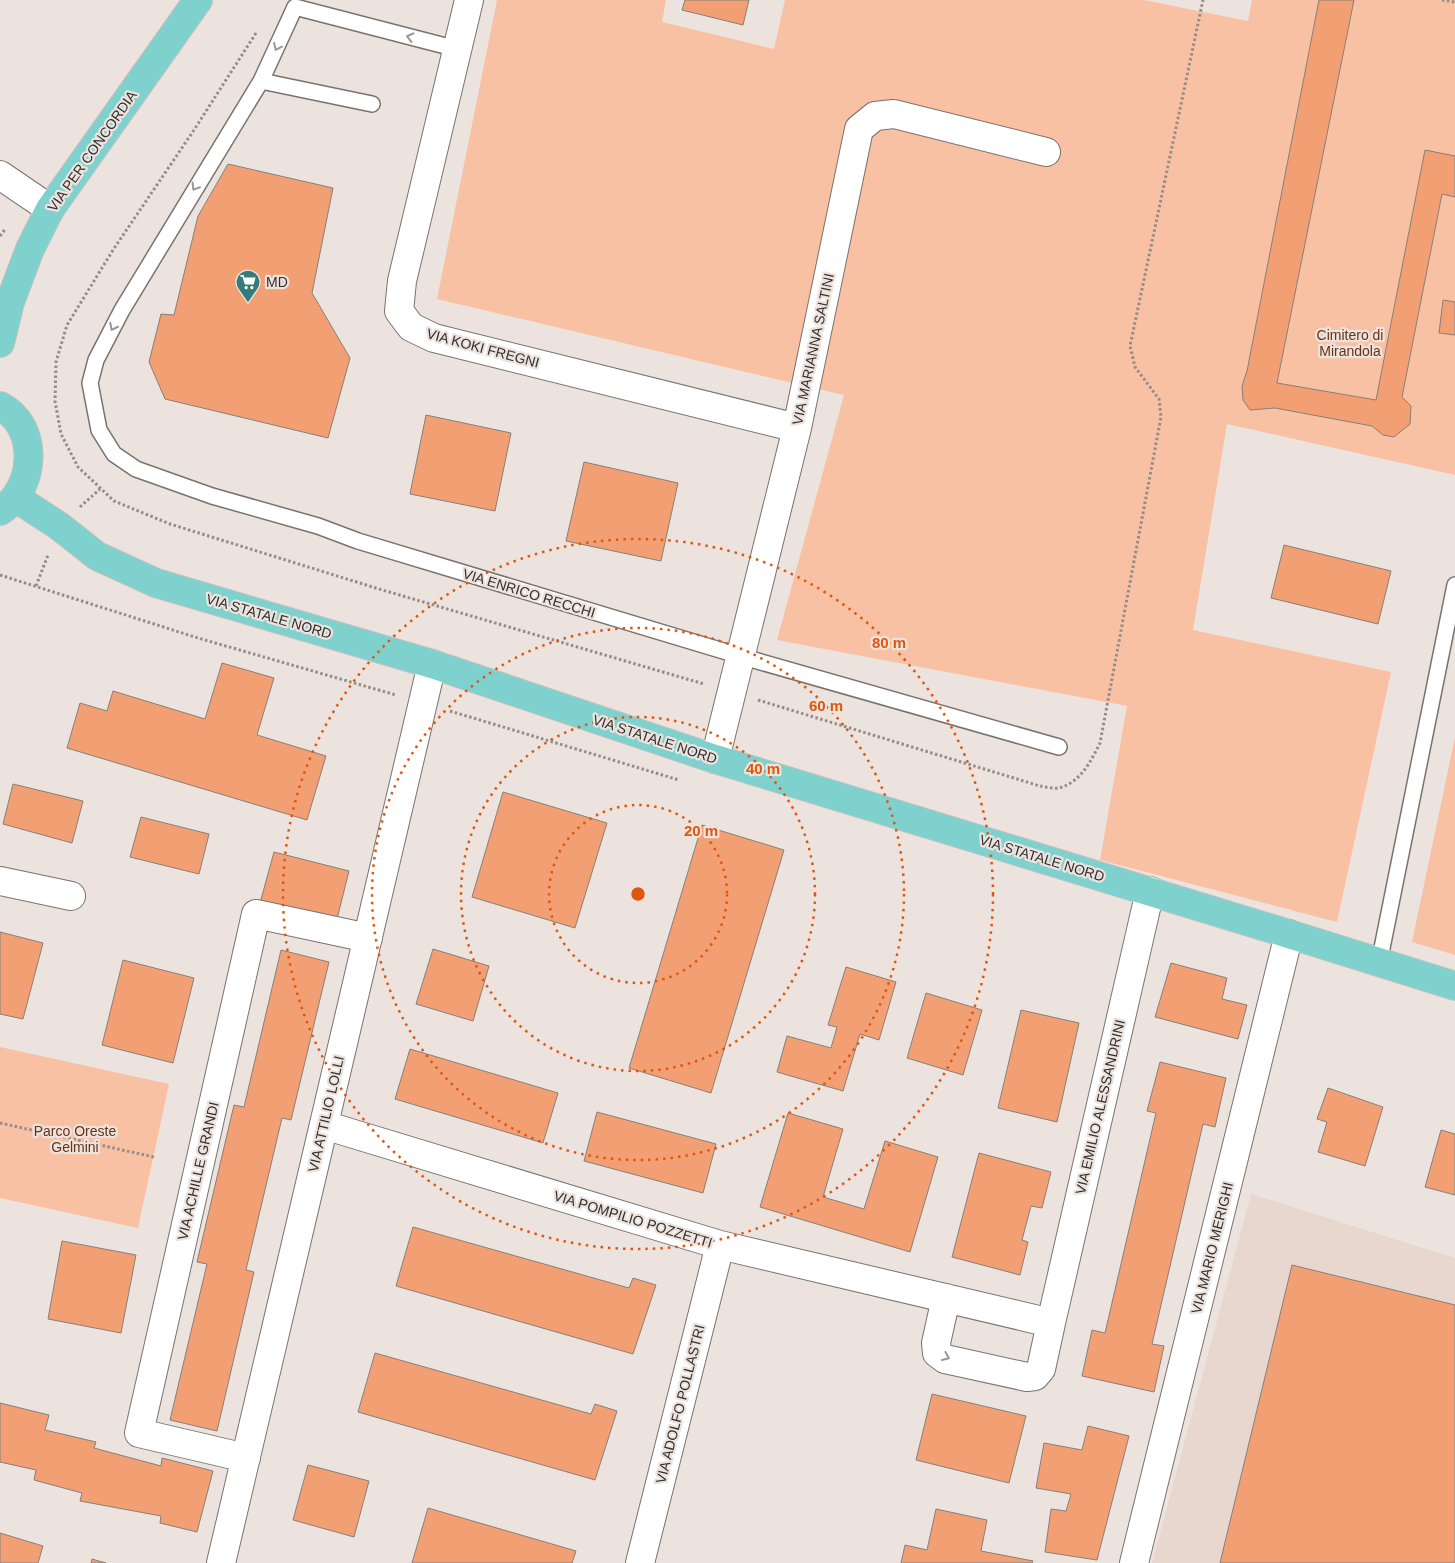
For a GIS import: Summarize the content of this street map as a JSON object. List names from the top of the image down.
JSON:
{
  "streets": {
    "main road": ["VIA PER CONCORDIA", "VIA STATALE NORD"],
    "street": [
      "VIA KOKI FREGNI",
      "VIA MARIANNA SALTINI",
      "VIA EMILIO ALESSANDRINI",
      "VIA ATTILIO LOLLI",
      "VIA ACHILLE GRANDI",
      "VIA POMPILIO POZZETTI",
      "VIA MARIO MERIGHI",
      "VIA ADOLFO POLLASTRI"
    ],
    "lane": ["VIA ENRICO RECCHI"]
  },
  "crossings": [
    ["VIA KOKI FREGNI", "VIA MARIANNA SALTINI"],
    ["VIA KOKI FREGNI", "VIA ENRICO RECCHI"],
    ["VIA MARIANNA SALTINI", "VIA ENRICO RECCHI"],
    ["VIA MARIANNA SALTINI", "VIA STATALE NORD"],
    ["VIA STATALE NORD", "VIA EMILIO ALESSANDRINI"],
    ["VIA STATALE NORD", "VIA ATTILIO LOLLI"],
    ["VIA STATALE NORD", "VIA MARIO MERIGHI"],
    ["VIA EMILIO ALESSANDRINI", "VIA POMPILIO POZZETTI"],
    ["VIA ATTILIO LOLLI", "VIA ACHILLE GRANDI"],
    ["VIA ATTILIO LOLLI", "VIA POMPILIO POZZETTI"],
    ["VIA POMPILIO POZZETTI", "VIA ADOLFO POLLASTRI"]
  ],
  "parks": ["Cimitero di Mirandola", "Parco Oreste Gelmini"],
  "places": {
    "supermarket": ["MD"]
  },
  "rings": [
    "80 m",
    "60 m",
    "40 m",
    "20 m"
  ]
}
